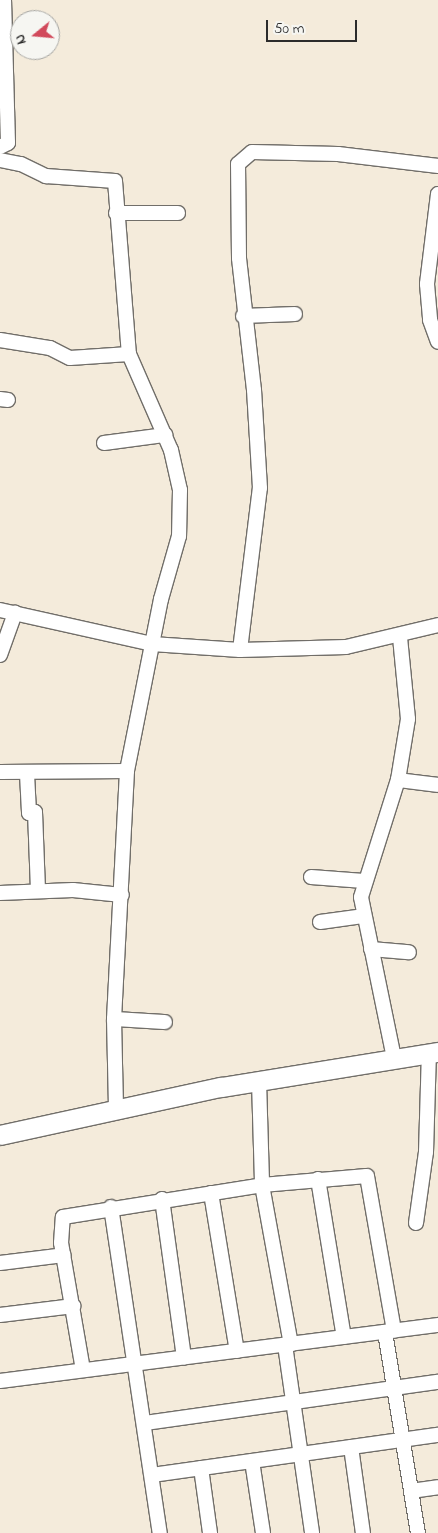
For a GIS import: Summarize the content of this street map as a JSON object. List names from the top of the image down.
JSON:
{
  "scale_bar": "50 m",
  "north": "left"
}
